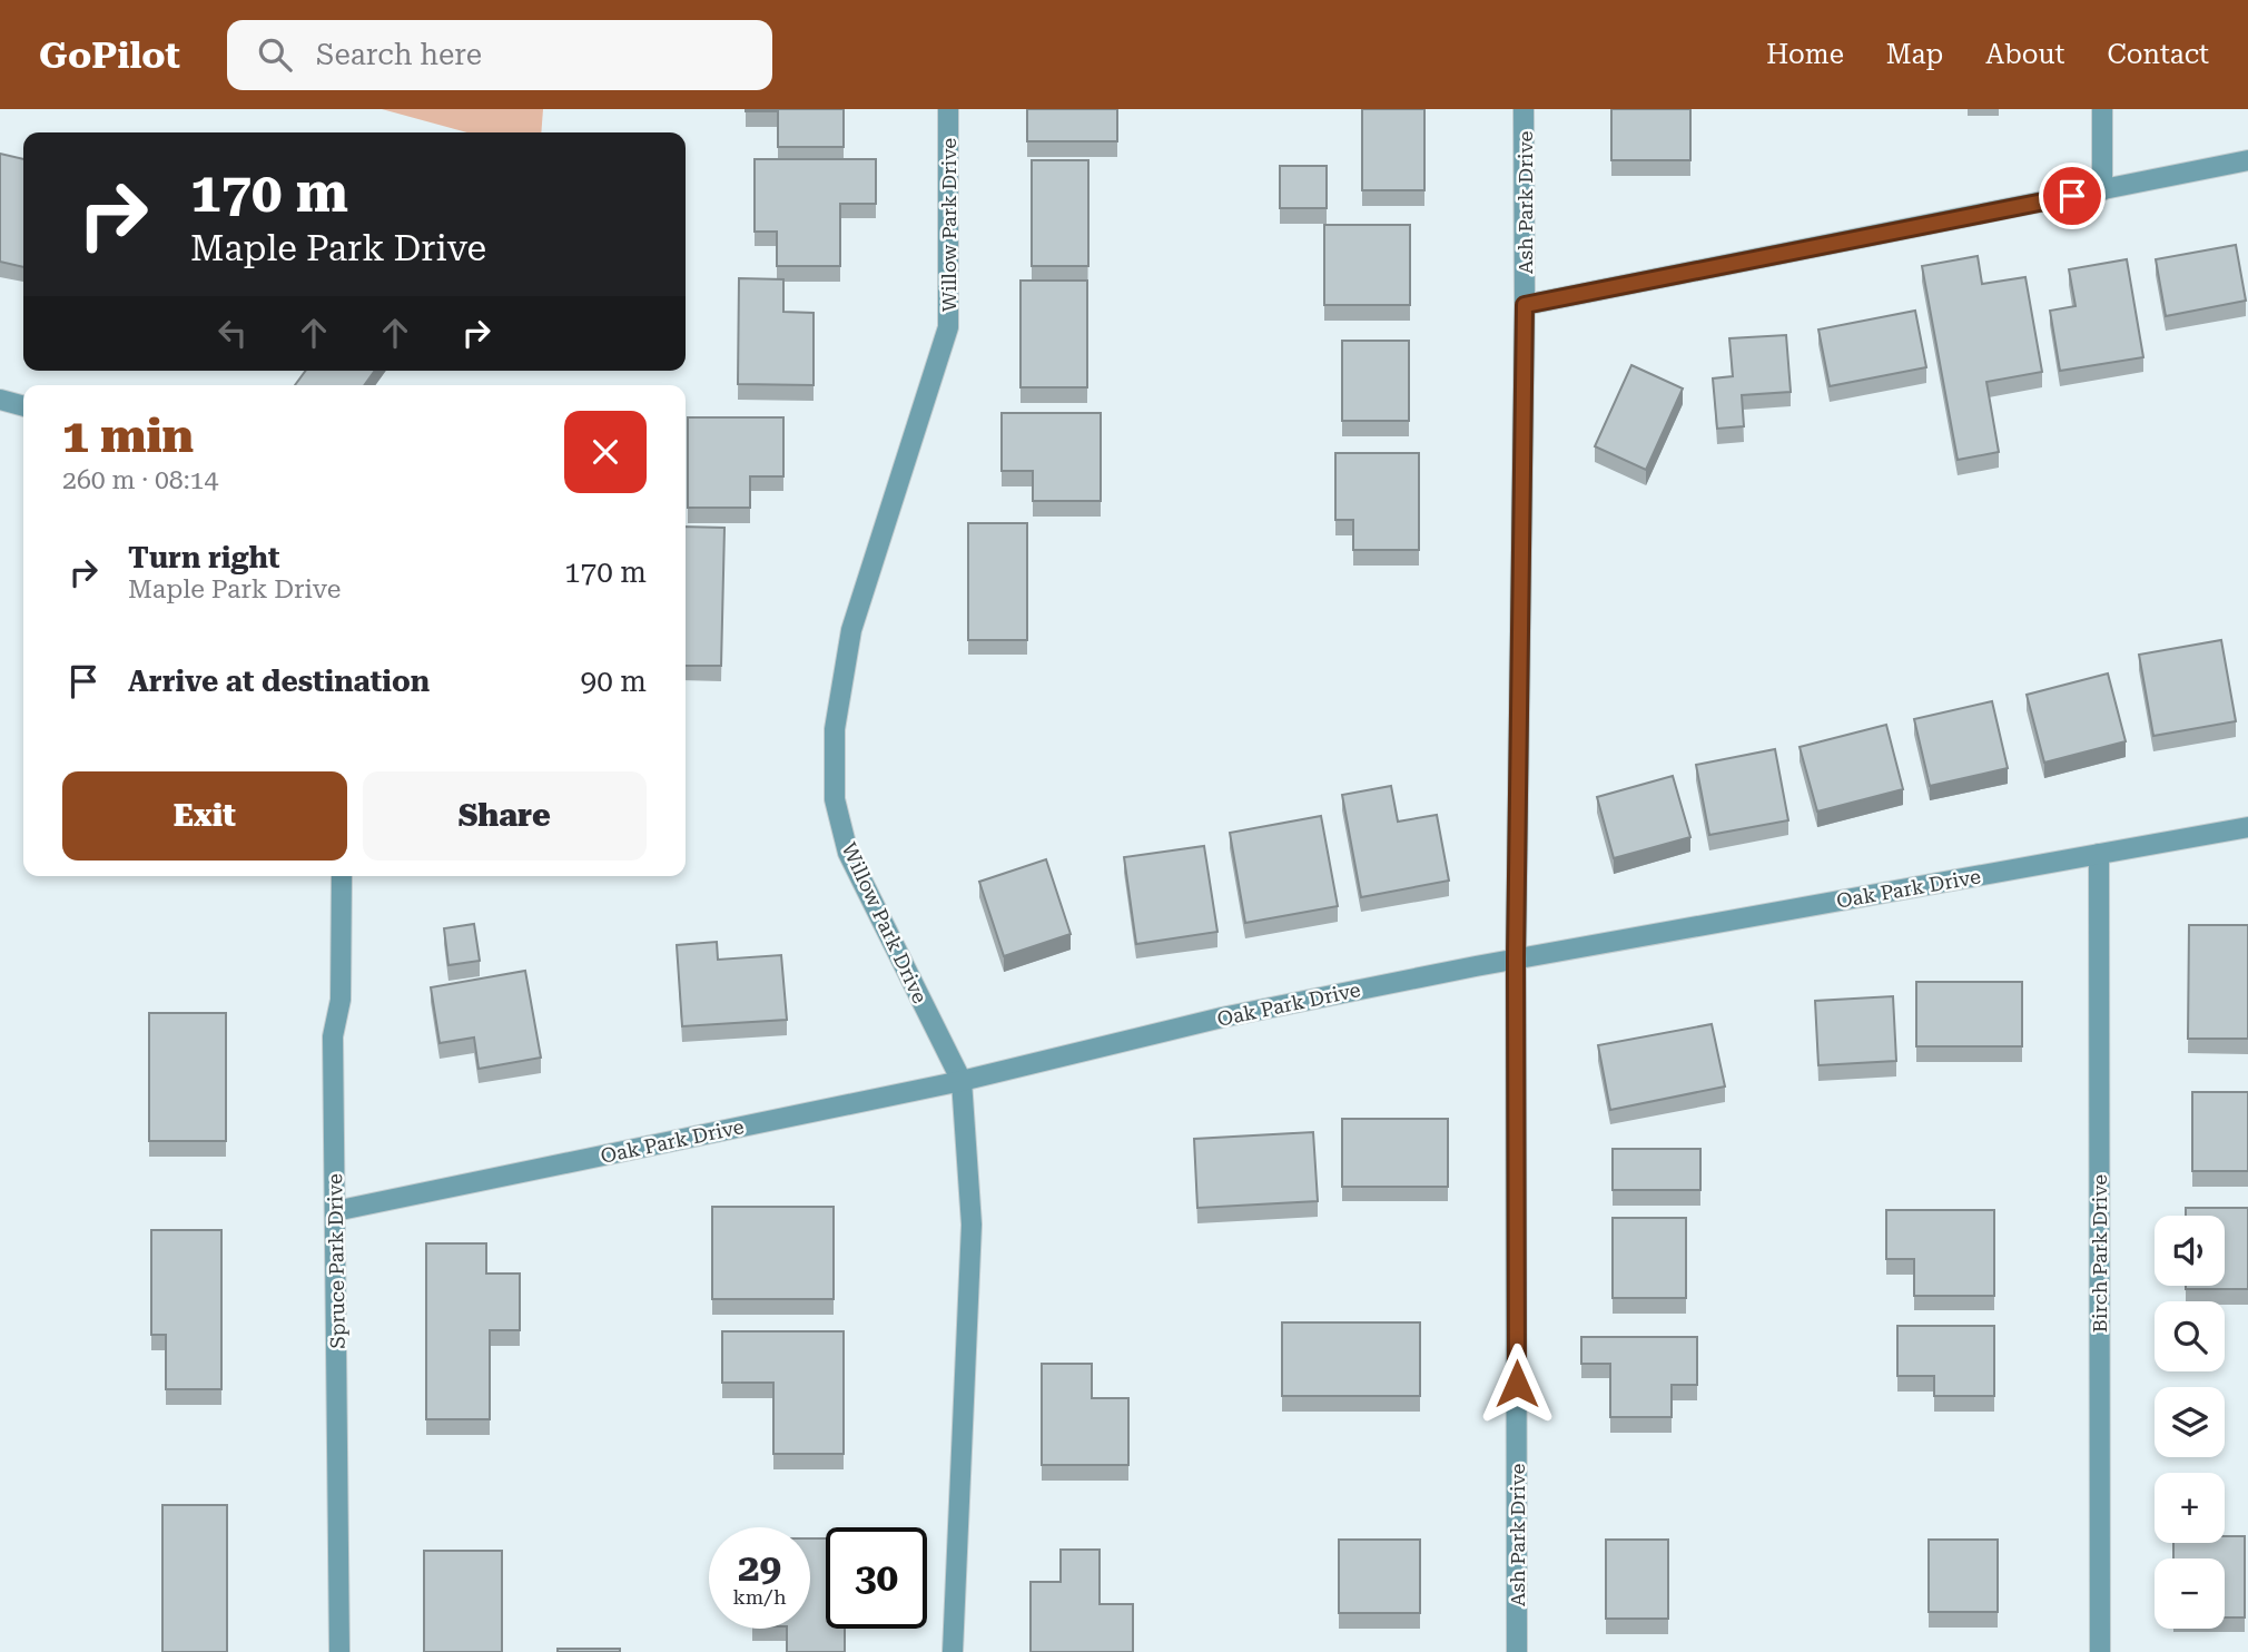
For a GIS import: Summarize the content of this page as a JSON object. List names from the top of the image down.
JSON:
{
  "streets": {
    "street": [
      "Ash Park Drive",
      "Willow Park Drive",
      "Oak Park Drive",
      "Birch Park Drive",
      "Spruce Park Drive"
    ]
  },
  "crossings": [
    ["Ash Park Drive", "Oak Park Drive"],
    ["Willow Park Drive", "Oak Park Drive"],
    ["Oak Park Drive", "Birch Park Drive"],
    ["Oak Park Drive", "Spruce Park Drive"]
  ],
  "page": {
    "header": "GoPilot",
    "search": "Search here",
    "nav": [
      "Home",
      "Map",
      "About",
      "Contact"
    ],
    "turn": ["170 m", "Maple Park Drive"],
    "heading": ["1 min", "260 m · 08:14"],
    "list": [
      {
        "name": "Turn right",
        "note": "Maple Park Drive",
        "value": "170 m"
      },
      {
        "name": "Arrive at destination",
        "value": "90 m"
      }
    ],
    "buttons": ["Exit", "Share"],
    "map_buttons": ["+", "−"],
    "speed": "29 km/h",
    "limit": "30"
  }
}
